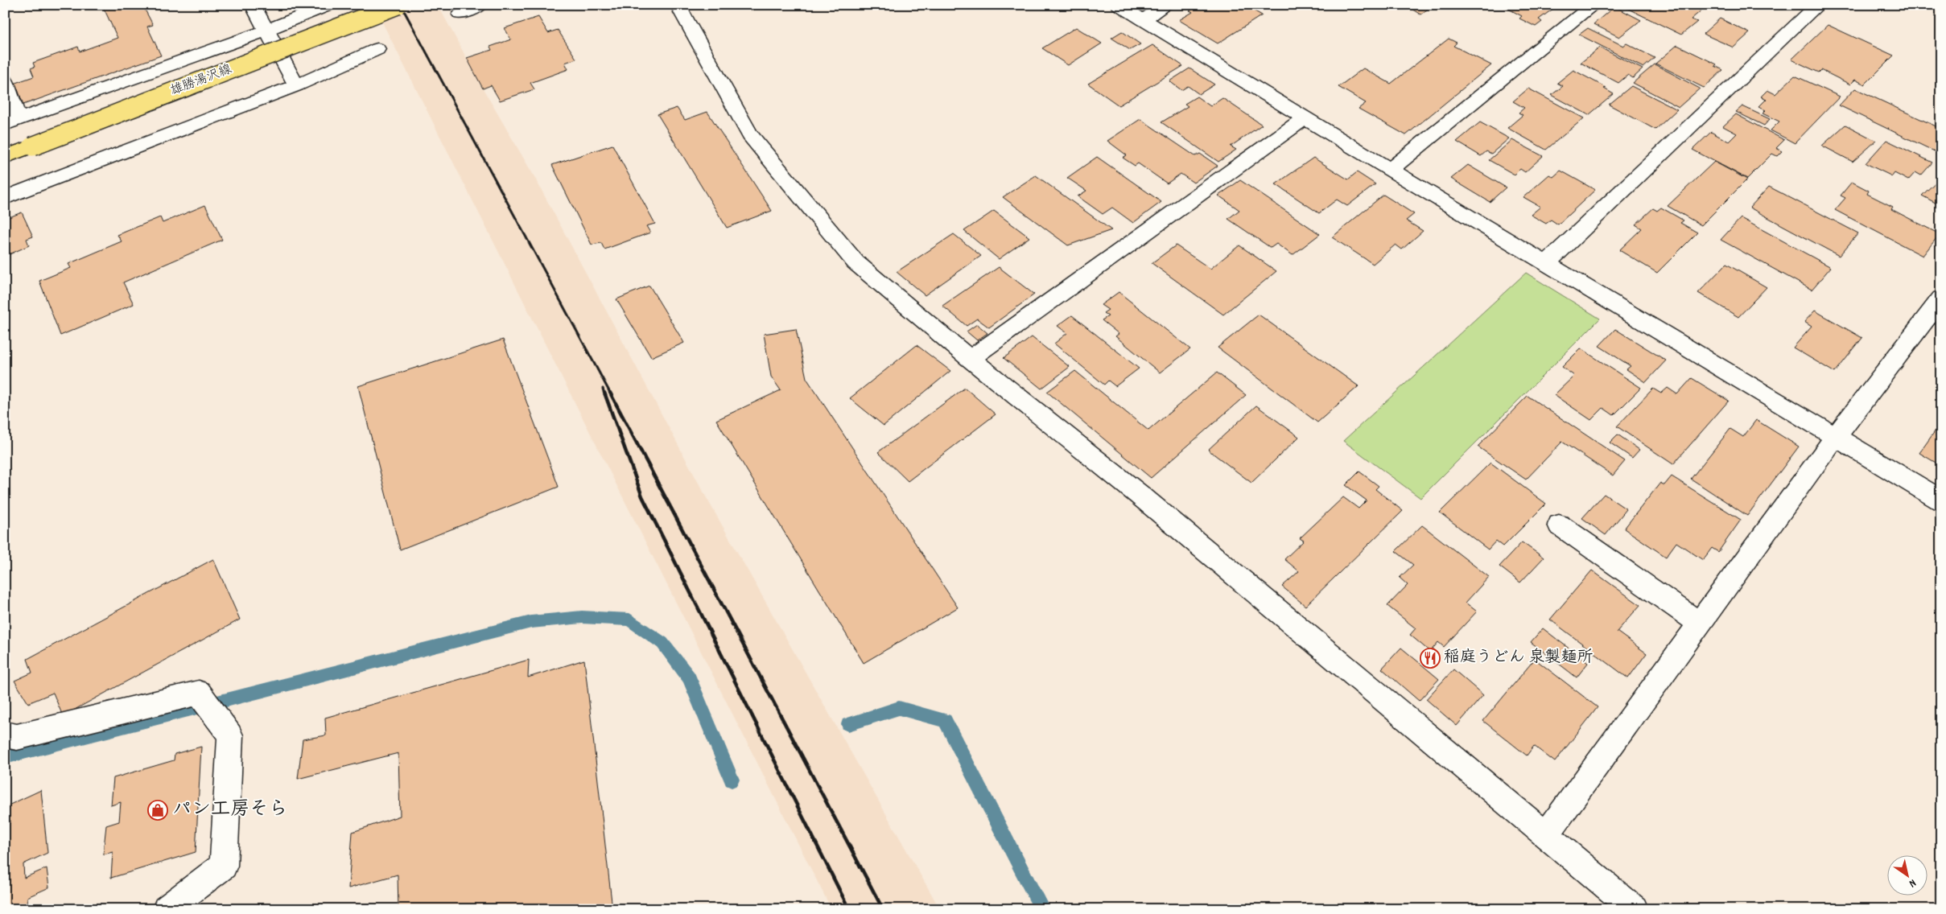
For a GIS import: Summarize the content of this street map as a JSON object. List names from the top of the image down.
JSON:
{
  "streets": {
    "main road": ["雄勝湯沢線"]
  },
  "places": {
    "restaurant": ["稲庭うどん 泉製麺所"],
    "shop": ["パン工房そら"]
  },
  "north": "bottom right"
}
